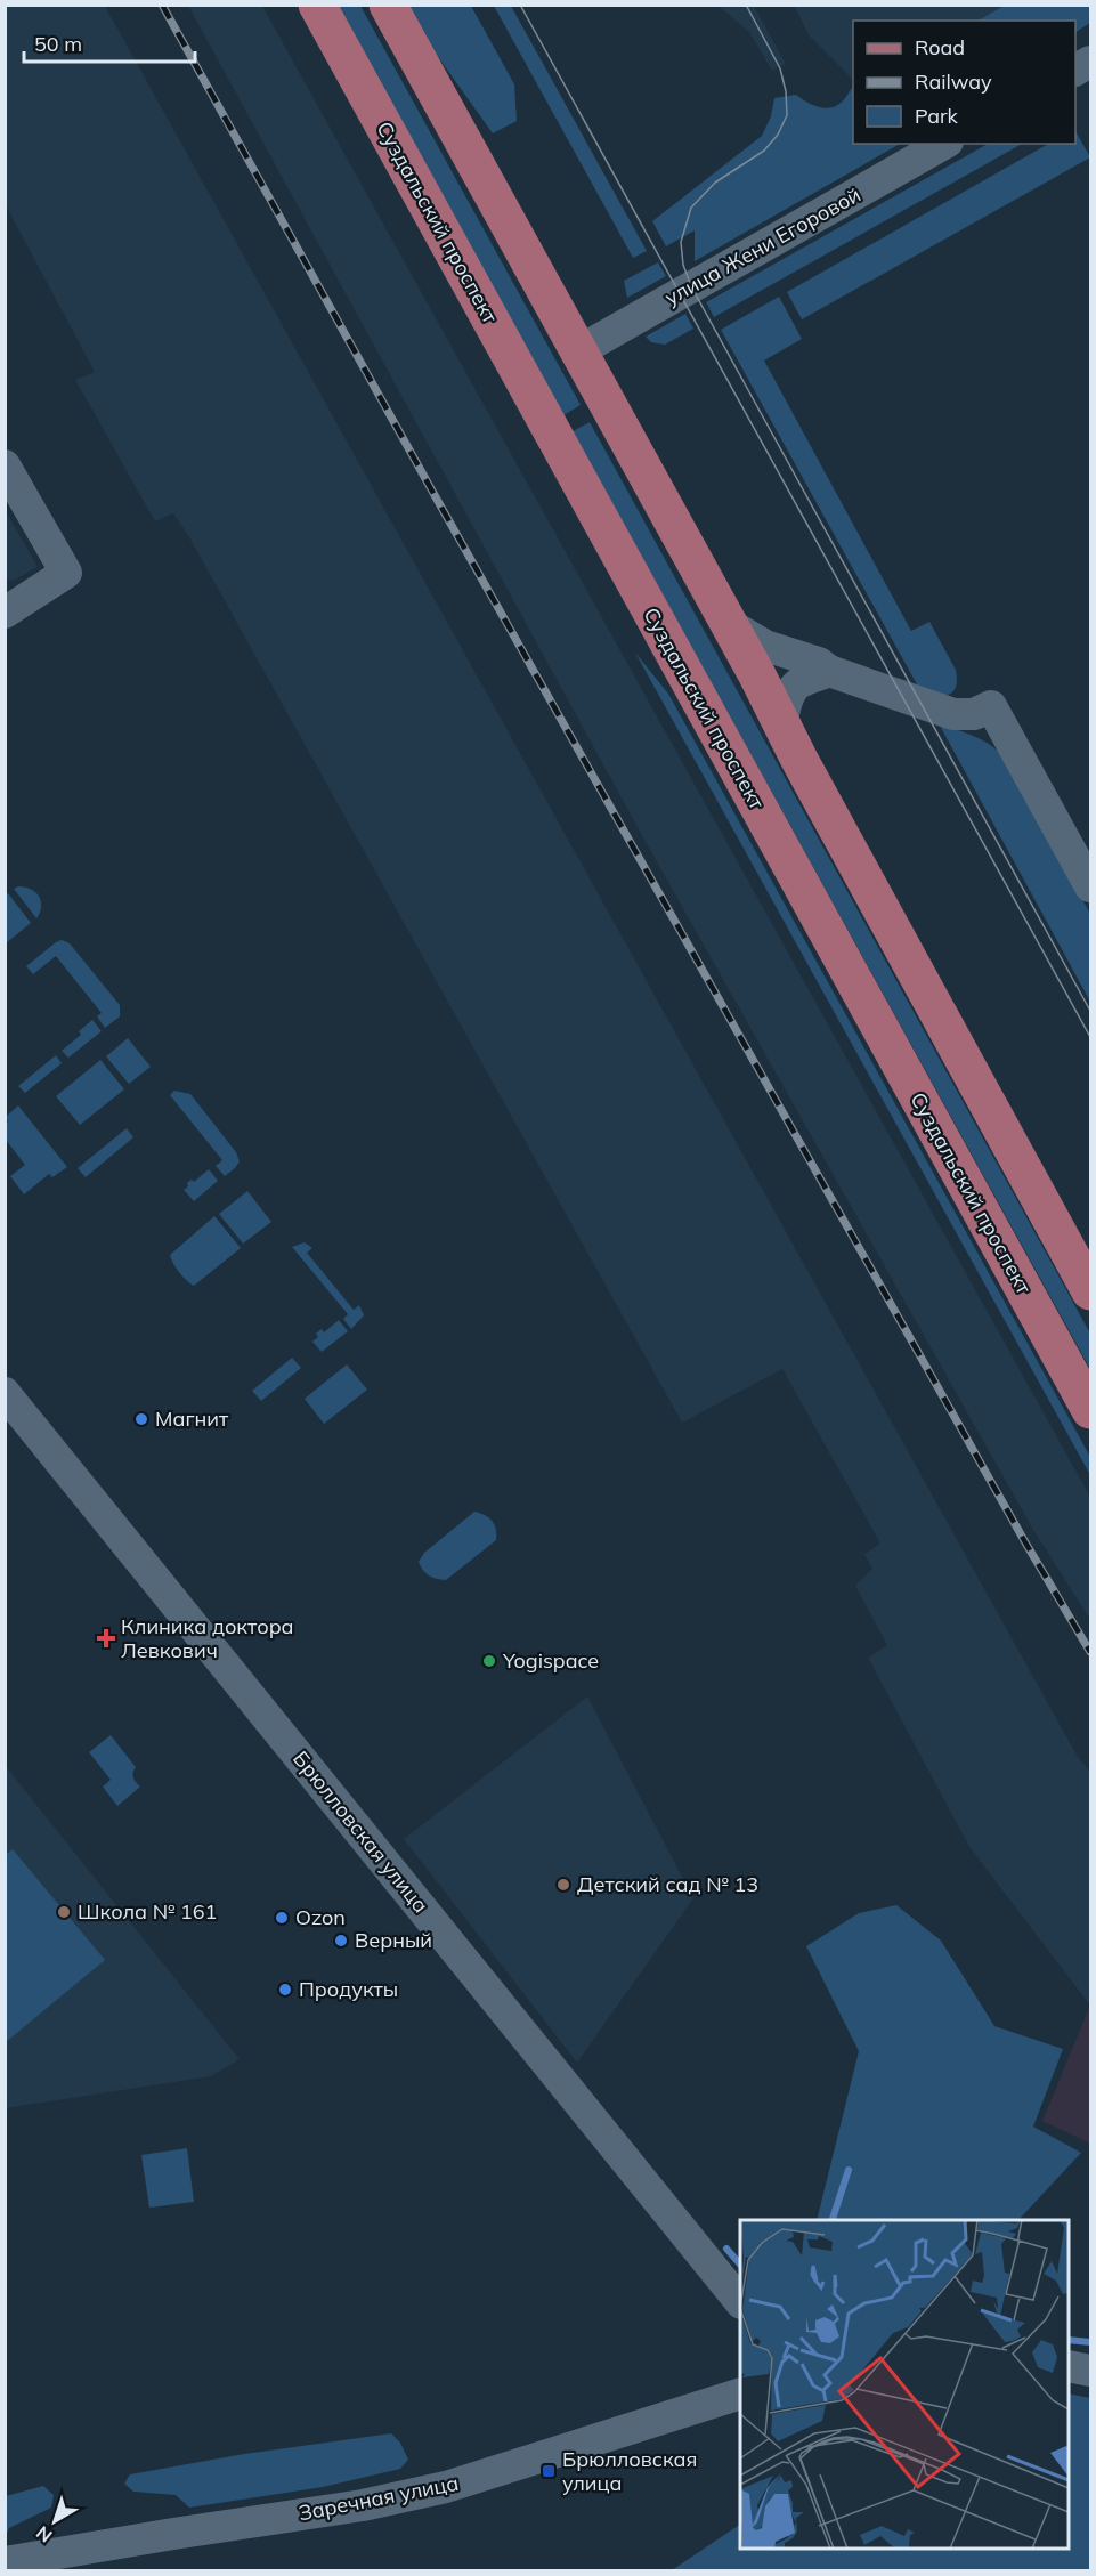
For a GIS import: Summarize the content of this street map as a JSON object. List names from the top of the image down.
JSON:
{
  "streets": {
    "main road": ["Суздальский проспект"],
    "street": ["улица Жени Егоровой", "Брюлловская улица", "Заречная улица"]
  },
  "places": {
    "other": [
      "Магнит",
      "Yogispace",
      "Детский сад № 13",
      "Школа № 161",
      "Ozon",
      "Верный",
      "Продукты"
    ],
    "health": ["Клиника доктора Левкович"],
    "transit": ["Брюлловская улица"]
  },
  "legend": ["Road", "Railway", "Park"],
  "scale_bar": "50 m",
  "north": "bottom left"
}
